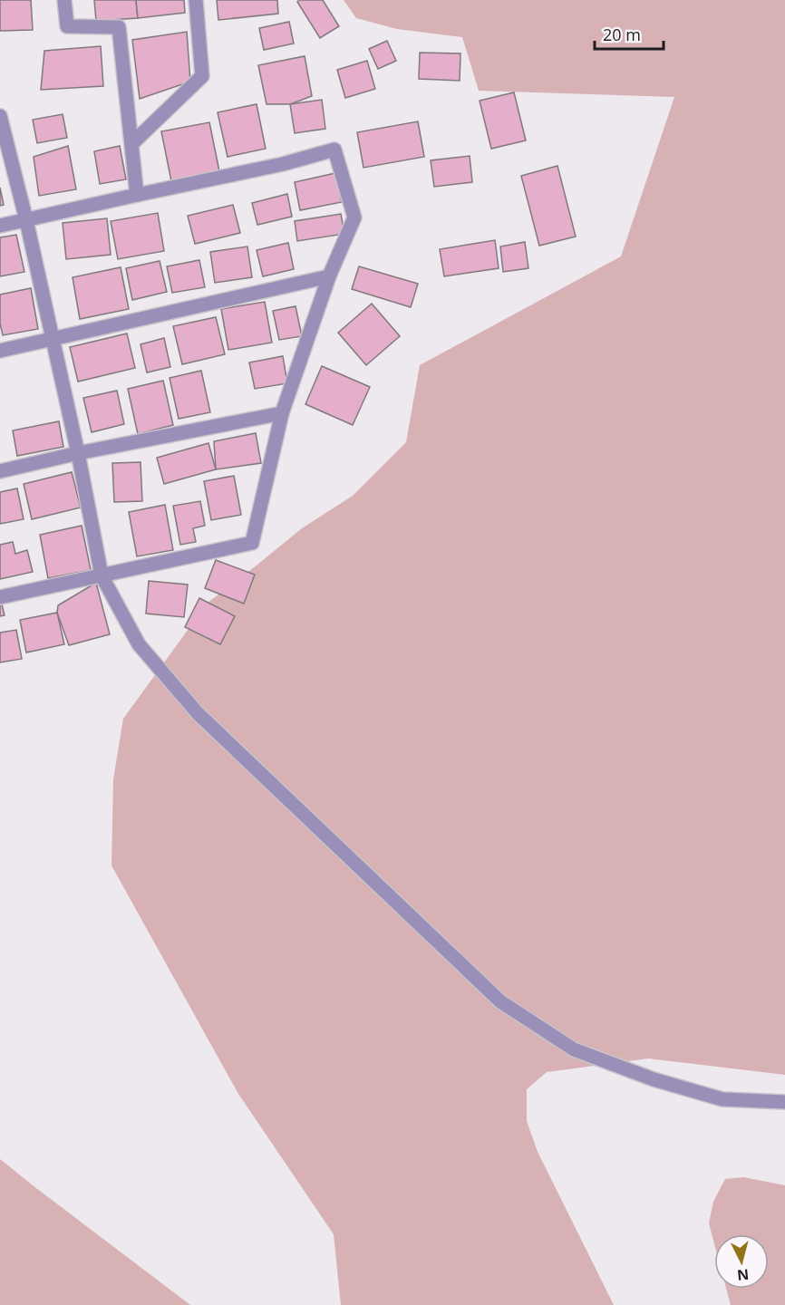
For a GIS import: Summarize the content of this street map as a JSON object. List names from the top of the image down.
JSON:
{
  "scale_bar": "20 m",
  "north": "bottom"
}
